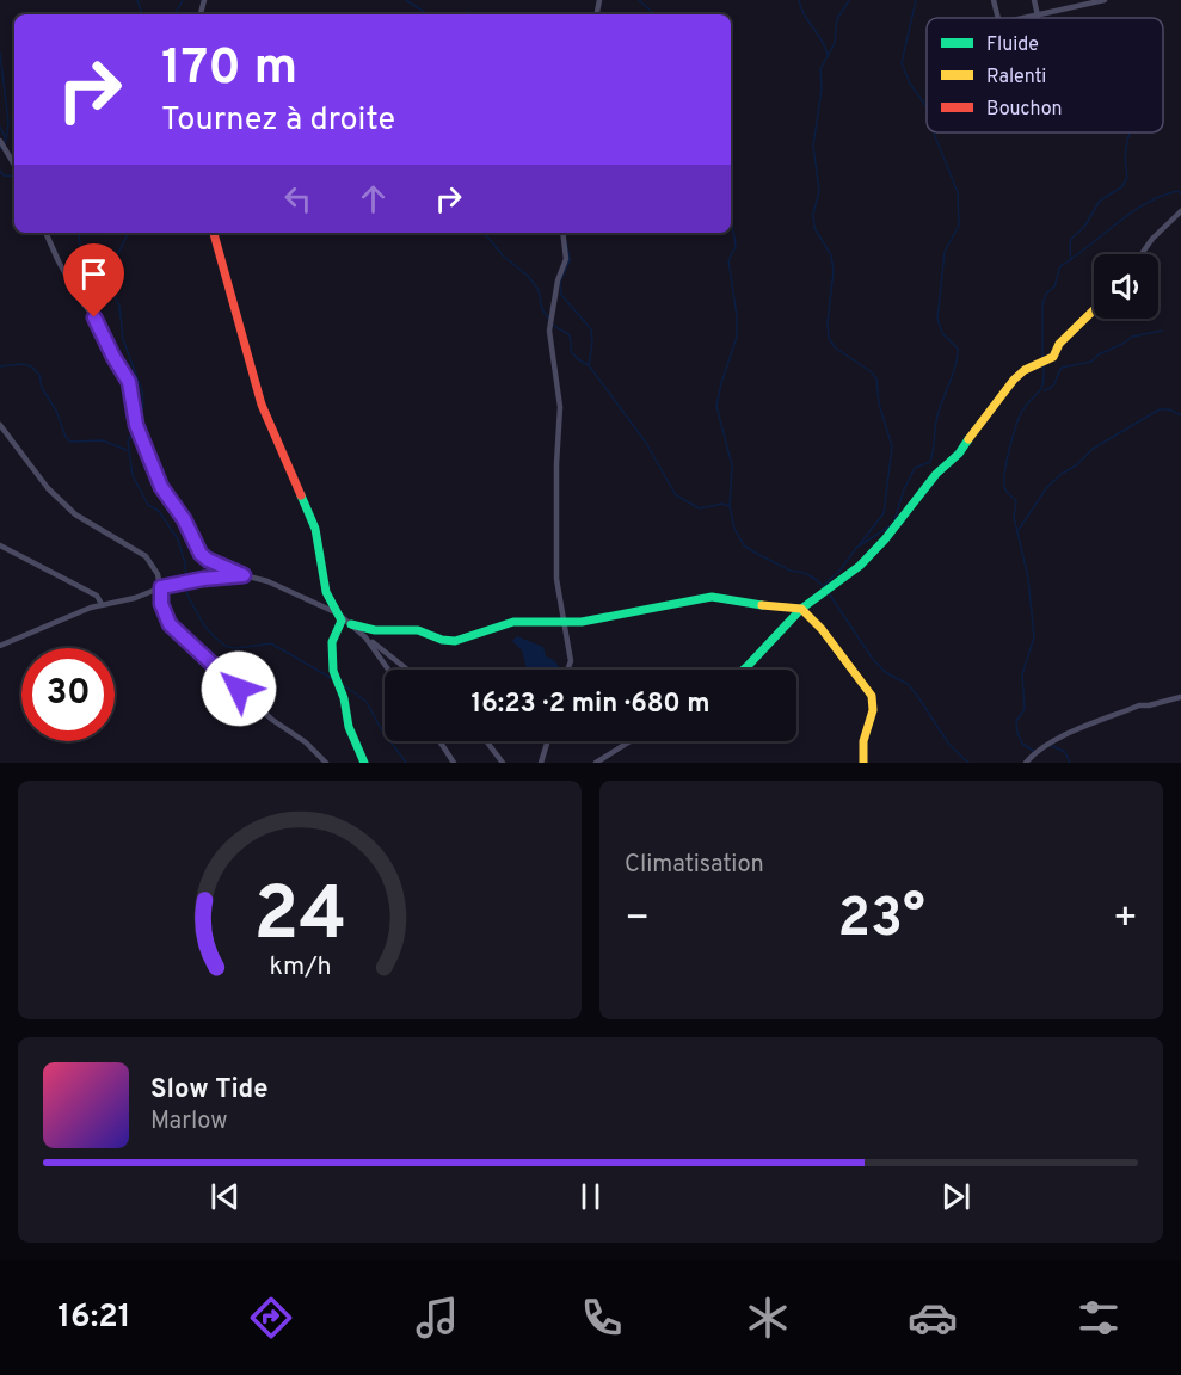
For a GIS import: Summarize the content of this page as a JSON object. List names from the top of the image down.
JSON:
{
  "legend": ["Fluide", "Ralenti", "Bouchon"],
  "page": {
    "turn": ["170 m", "Tournez à droite"],
    "limit": "30",
    "trip": "16:23 · 2 min · 680 m",
    "tile": "Climatisation",
    "heat": ["−", "23°", "+"],
    "song": ["Slow Tide", "Marlow"],
    "tabs": "16:21",
    "gauge": ["24", "km/h"]
  }
}
